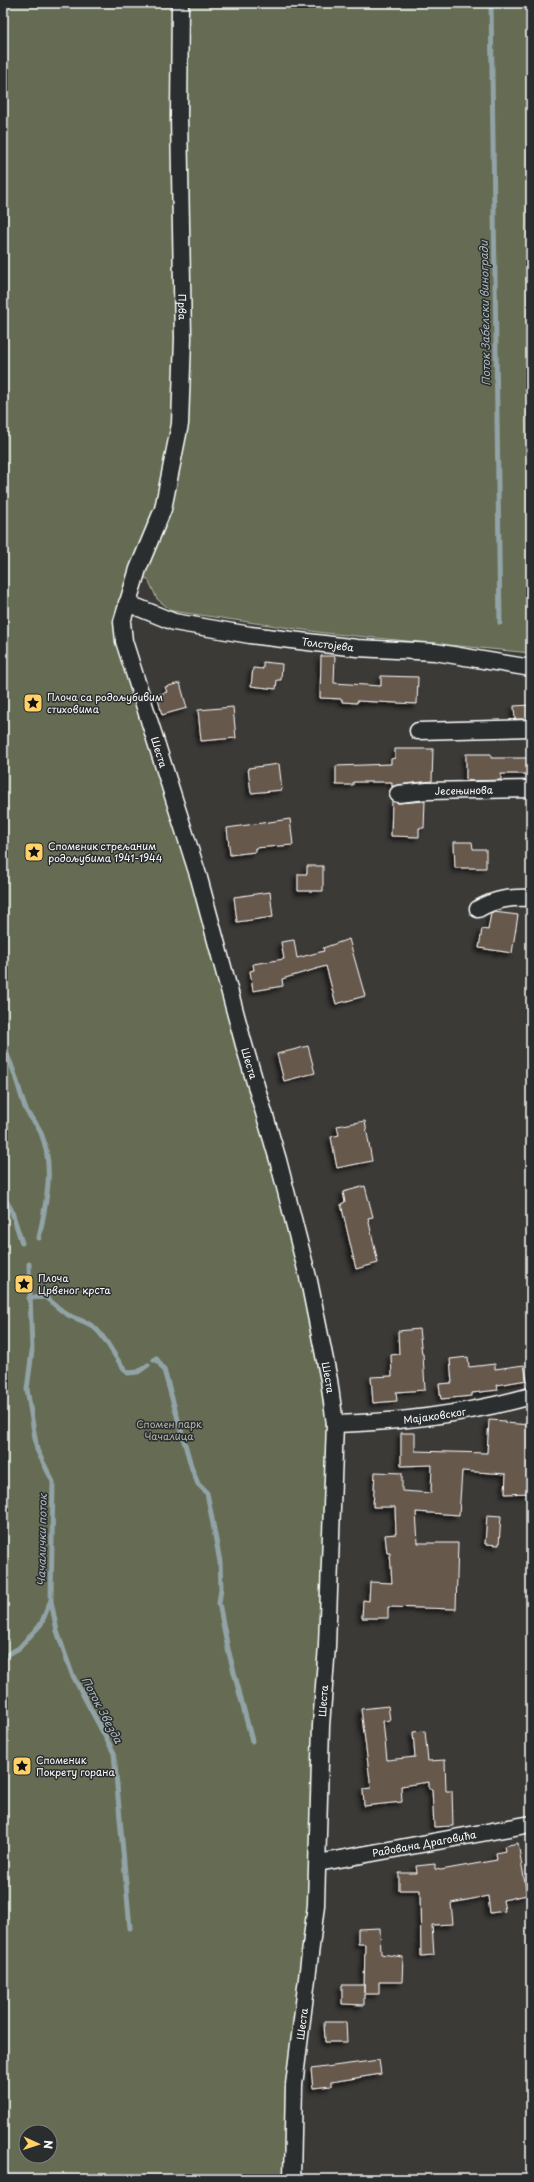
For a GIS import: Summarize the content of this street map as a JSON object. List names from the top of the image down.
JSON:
{
  "streets": {
    "street": [
      "Прва",
      "Толстојева",
      "Шеста",
      "Јесењинова",
      "Мајаковског",
      "Радована Драговића"
    ]
  },
  "crossings": [
    ["Прва", "Толстојева"],
    ["Прва", "Шеста"],
    ["Толстојева", "Шеста"],
    ["Шеста", "Мајаковског"],
    ["Шеста", "Радована Драговића"]
  ],
  "water": ["Поток Забелски виногради", "Чачалички поток", "Поток Звезда"],
  "parks": ["Спомен парк Чачалица"],
  "places": {
    "place": [
      "Плоча са родољубивим стиховима",
      "Споменик стрељаним родољубима 1941-1944",
      "Плоча Црвеног крста",
      "Споменик Покрету горана"
    ]
  },
  "north": "right"
}
